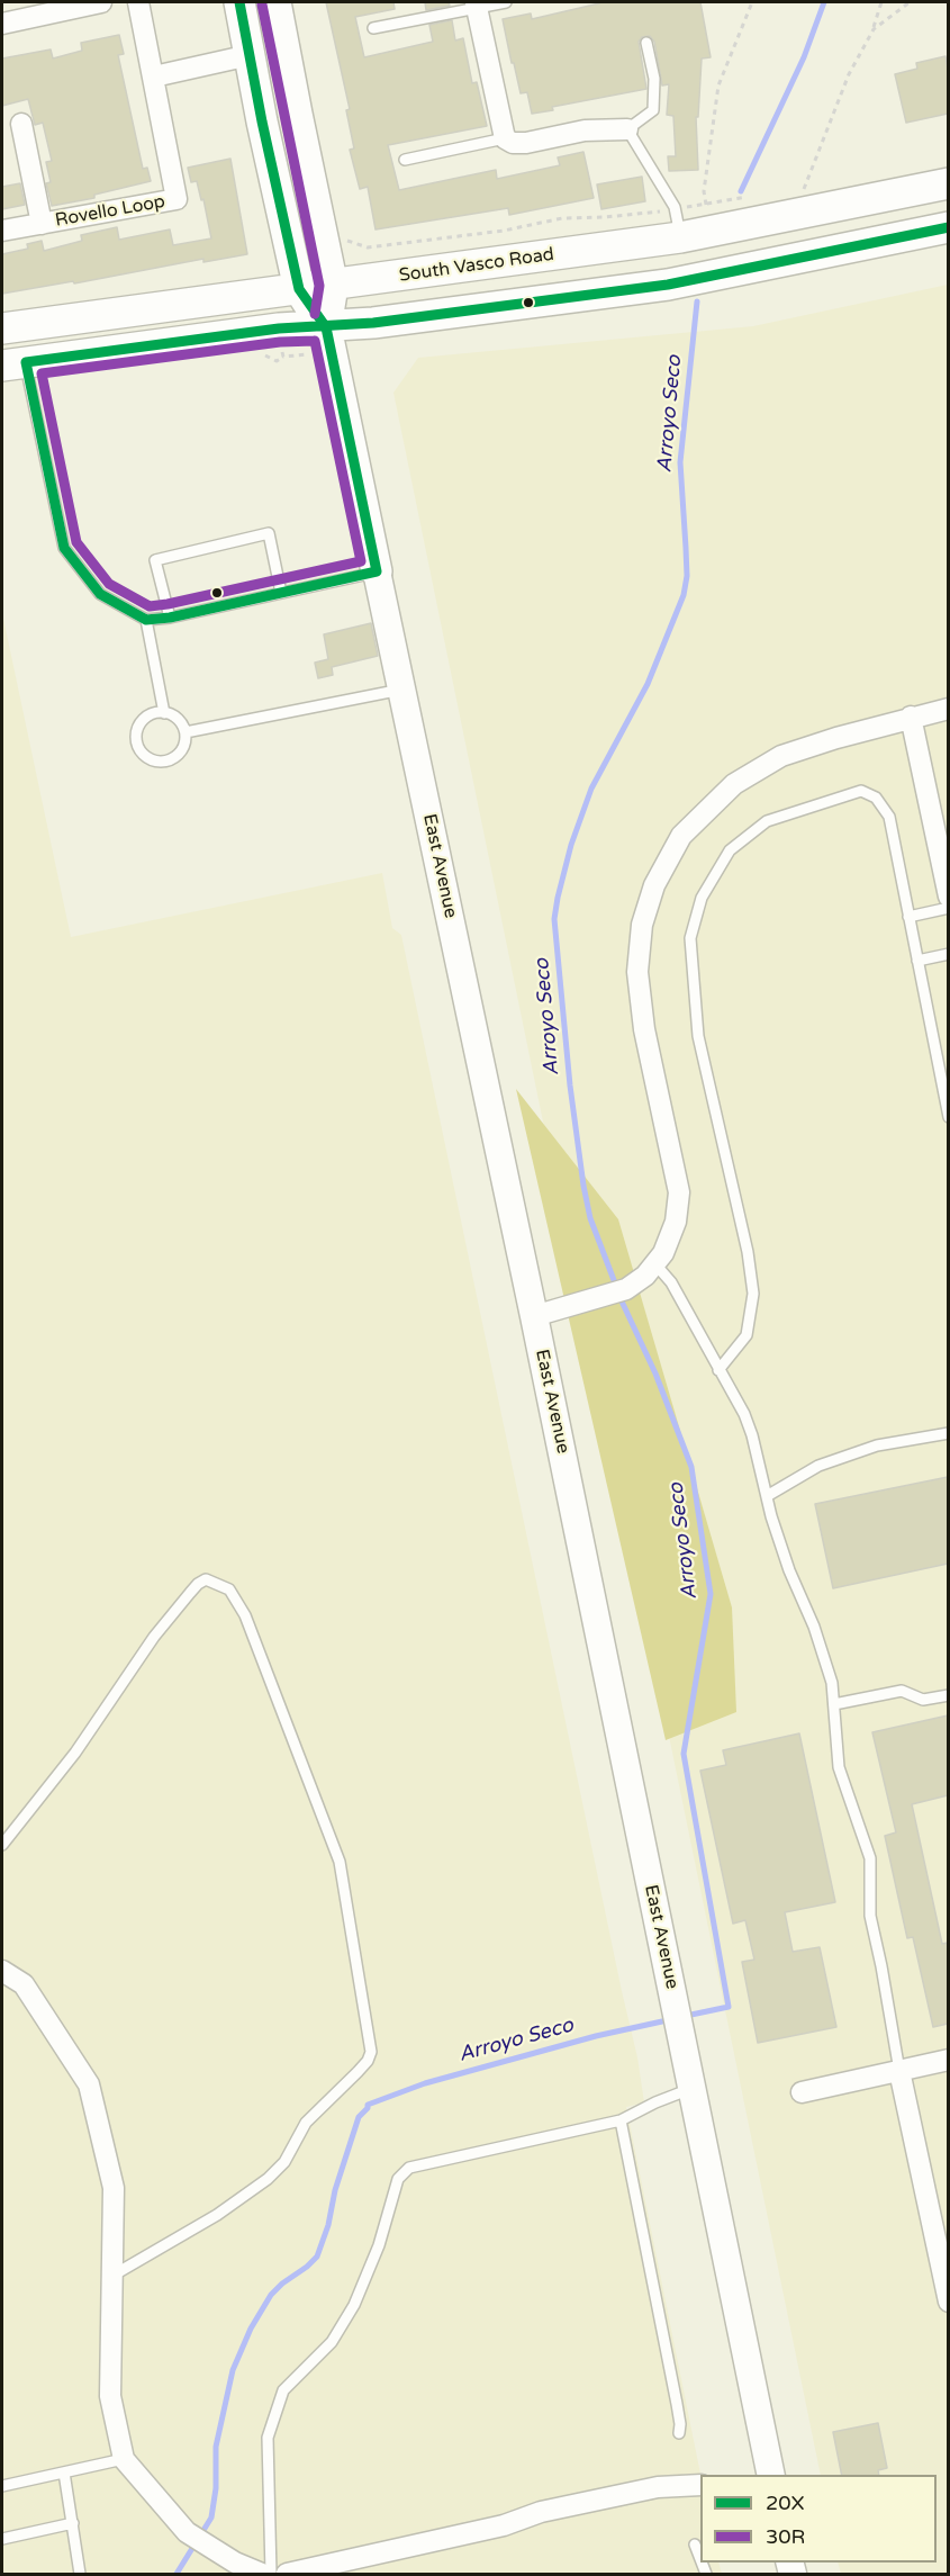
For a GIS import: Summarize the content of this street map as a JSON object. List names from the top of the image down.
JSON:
{
  "streets": {
    "main road": ["South Vasco Road", "East Avenue"],
    "street": ["Rovello Loop"]
  },
  "crossings": [
    ["South Vasco Road", "East Avenue"]
  ],
  "water": ["Arroyo Seco"],
  "lines": ["transit line 20X", "transit line 30R"],
  "legend": ["20X", "30R"]
}
